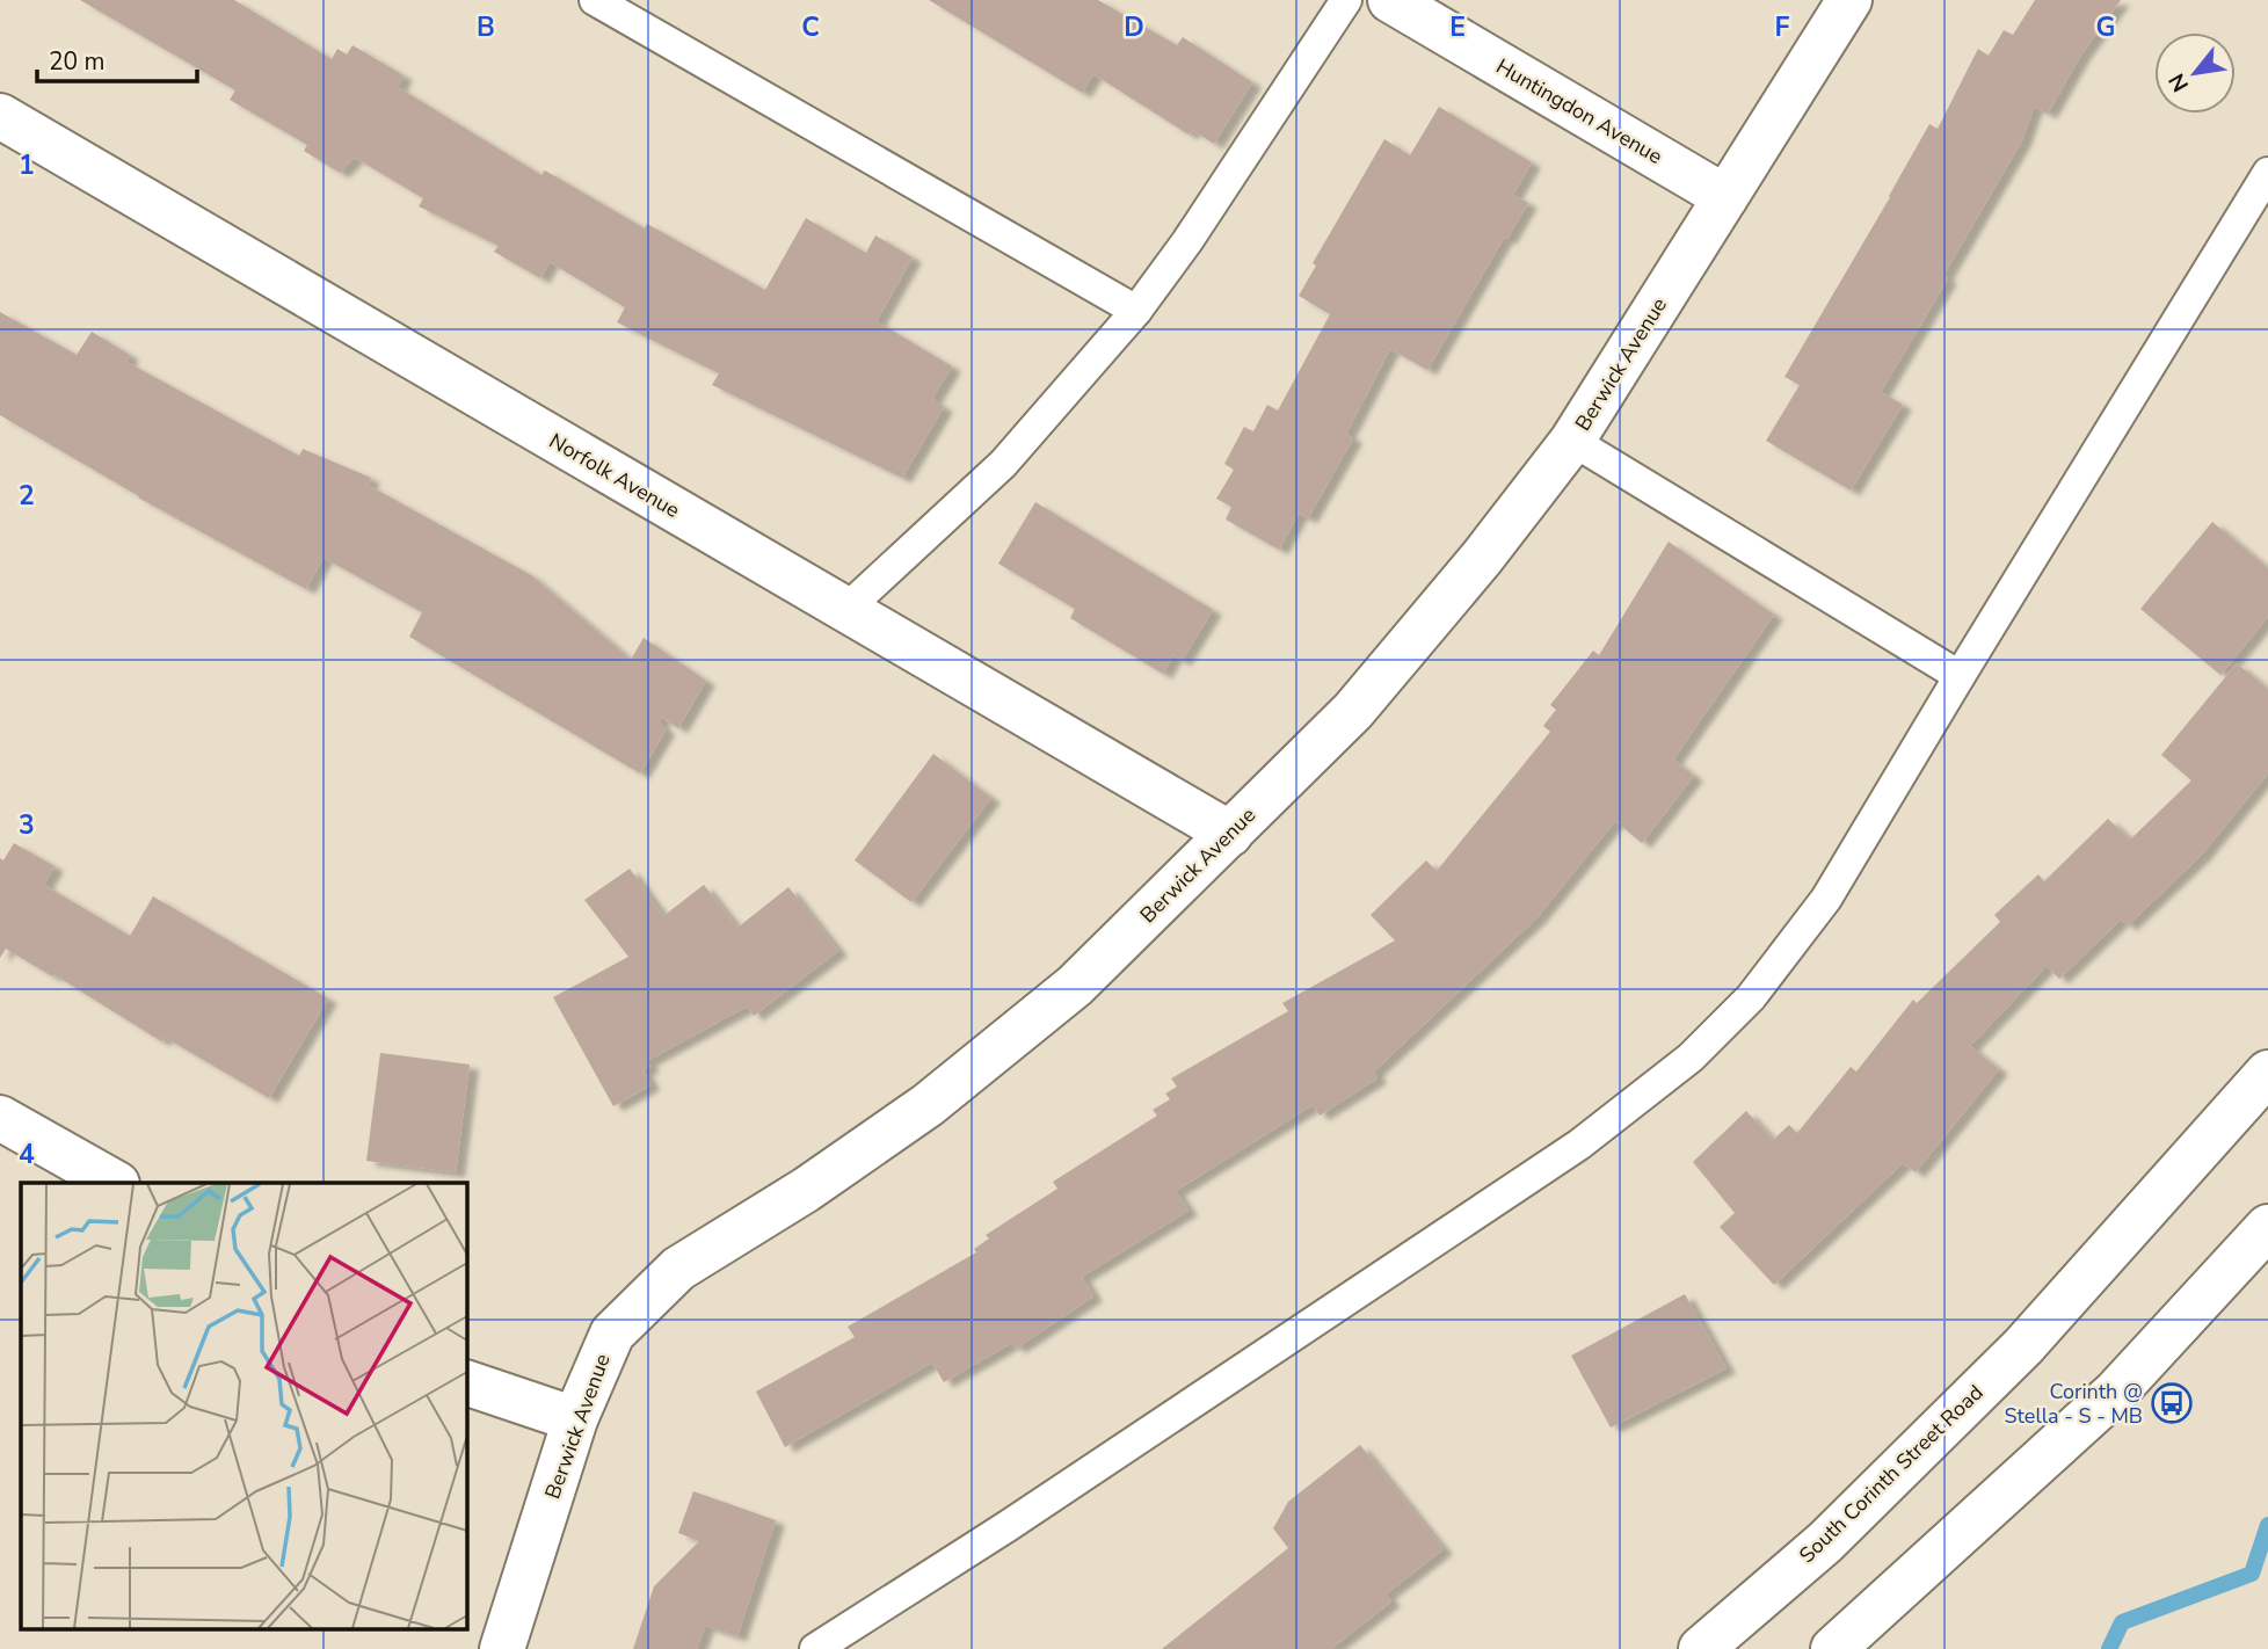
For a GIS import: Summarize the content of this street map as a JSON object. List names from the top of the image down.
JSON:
{
  "streets": {
    "street": [
      "Huntingdon Avenue",
      "Berwick Avenue",
      "Norfolk Avenue",
      "South Corinth Street Road"
    ]
  },
  "crossings": [
    ["Huntingdon Avenue", "Berwick Avenue"],
    ["Berwick Avenue", "Norfolk Avenue"]
  ],
  "places": {
    "bus stop": ["Corinth @ Stella - S - MB"]
  },
  "scale_bar": "20 m",
  "north": "bottom left",
  "grid": {
    "columns": [
      "B",
      "C",
      "D",
      "E",
      "F",
      "G"
    ],
    "rows": [
      "1",
      "2",
      "3",
      "4"
    ]
  }
}
